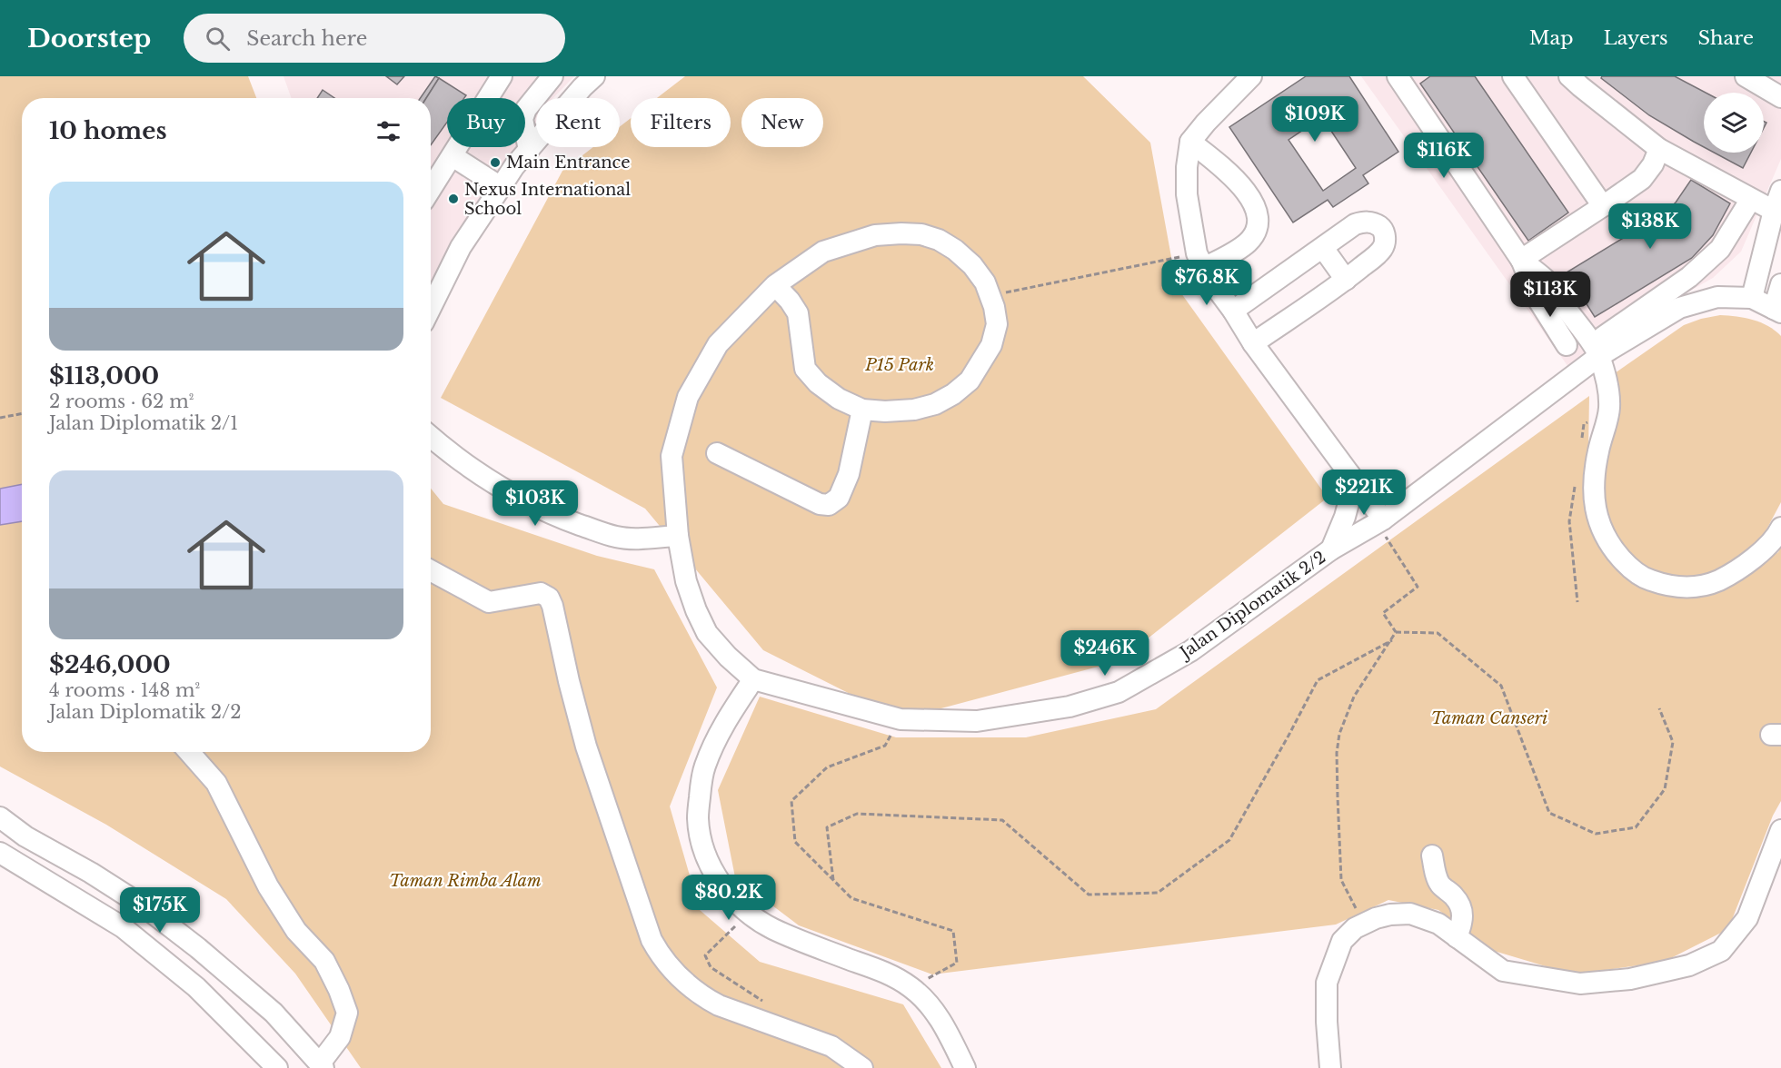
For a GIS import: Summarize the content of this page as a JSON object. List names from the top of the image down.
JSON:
{
  "streets": {
    "street": ["Jalan Diplomatik 2/2"]
  },
  "parks": ["P15 Park", "Taman Canseri", "Taman Rimba Alam"],
  "places": ["Main Entrance", "Nexus International School"],
  "page": {
    "header": "Doorstep",
    "search": "Search here",
    "nav": ["Map", "Layers", "Share"],
    "price": [
      "$109K",
      "$116K",
      "$138K",
      "$76.8K",
      "$113K",
      "$221K",
      "$103K",
      "$246K",
      "$80.2K",
      "$175K"
    ],
    "chip": [
      "Buy",
      "Rent",
      "Filters",
      "New"
    ],
    "heading": "10 homes",
    "list": [
      {
        "name": "$113,000",
        "note": "2 rooms · 62 m² · Jalan Diplomatik 2/1"
      },
      {
        "name": "$246,000",
        "note": "4 rooms · 148 m² · Jalan Diplomatik 2/2"
      }
    ]
  }
}
